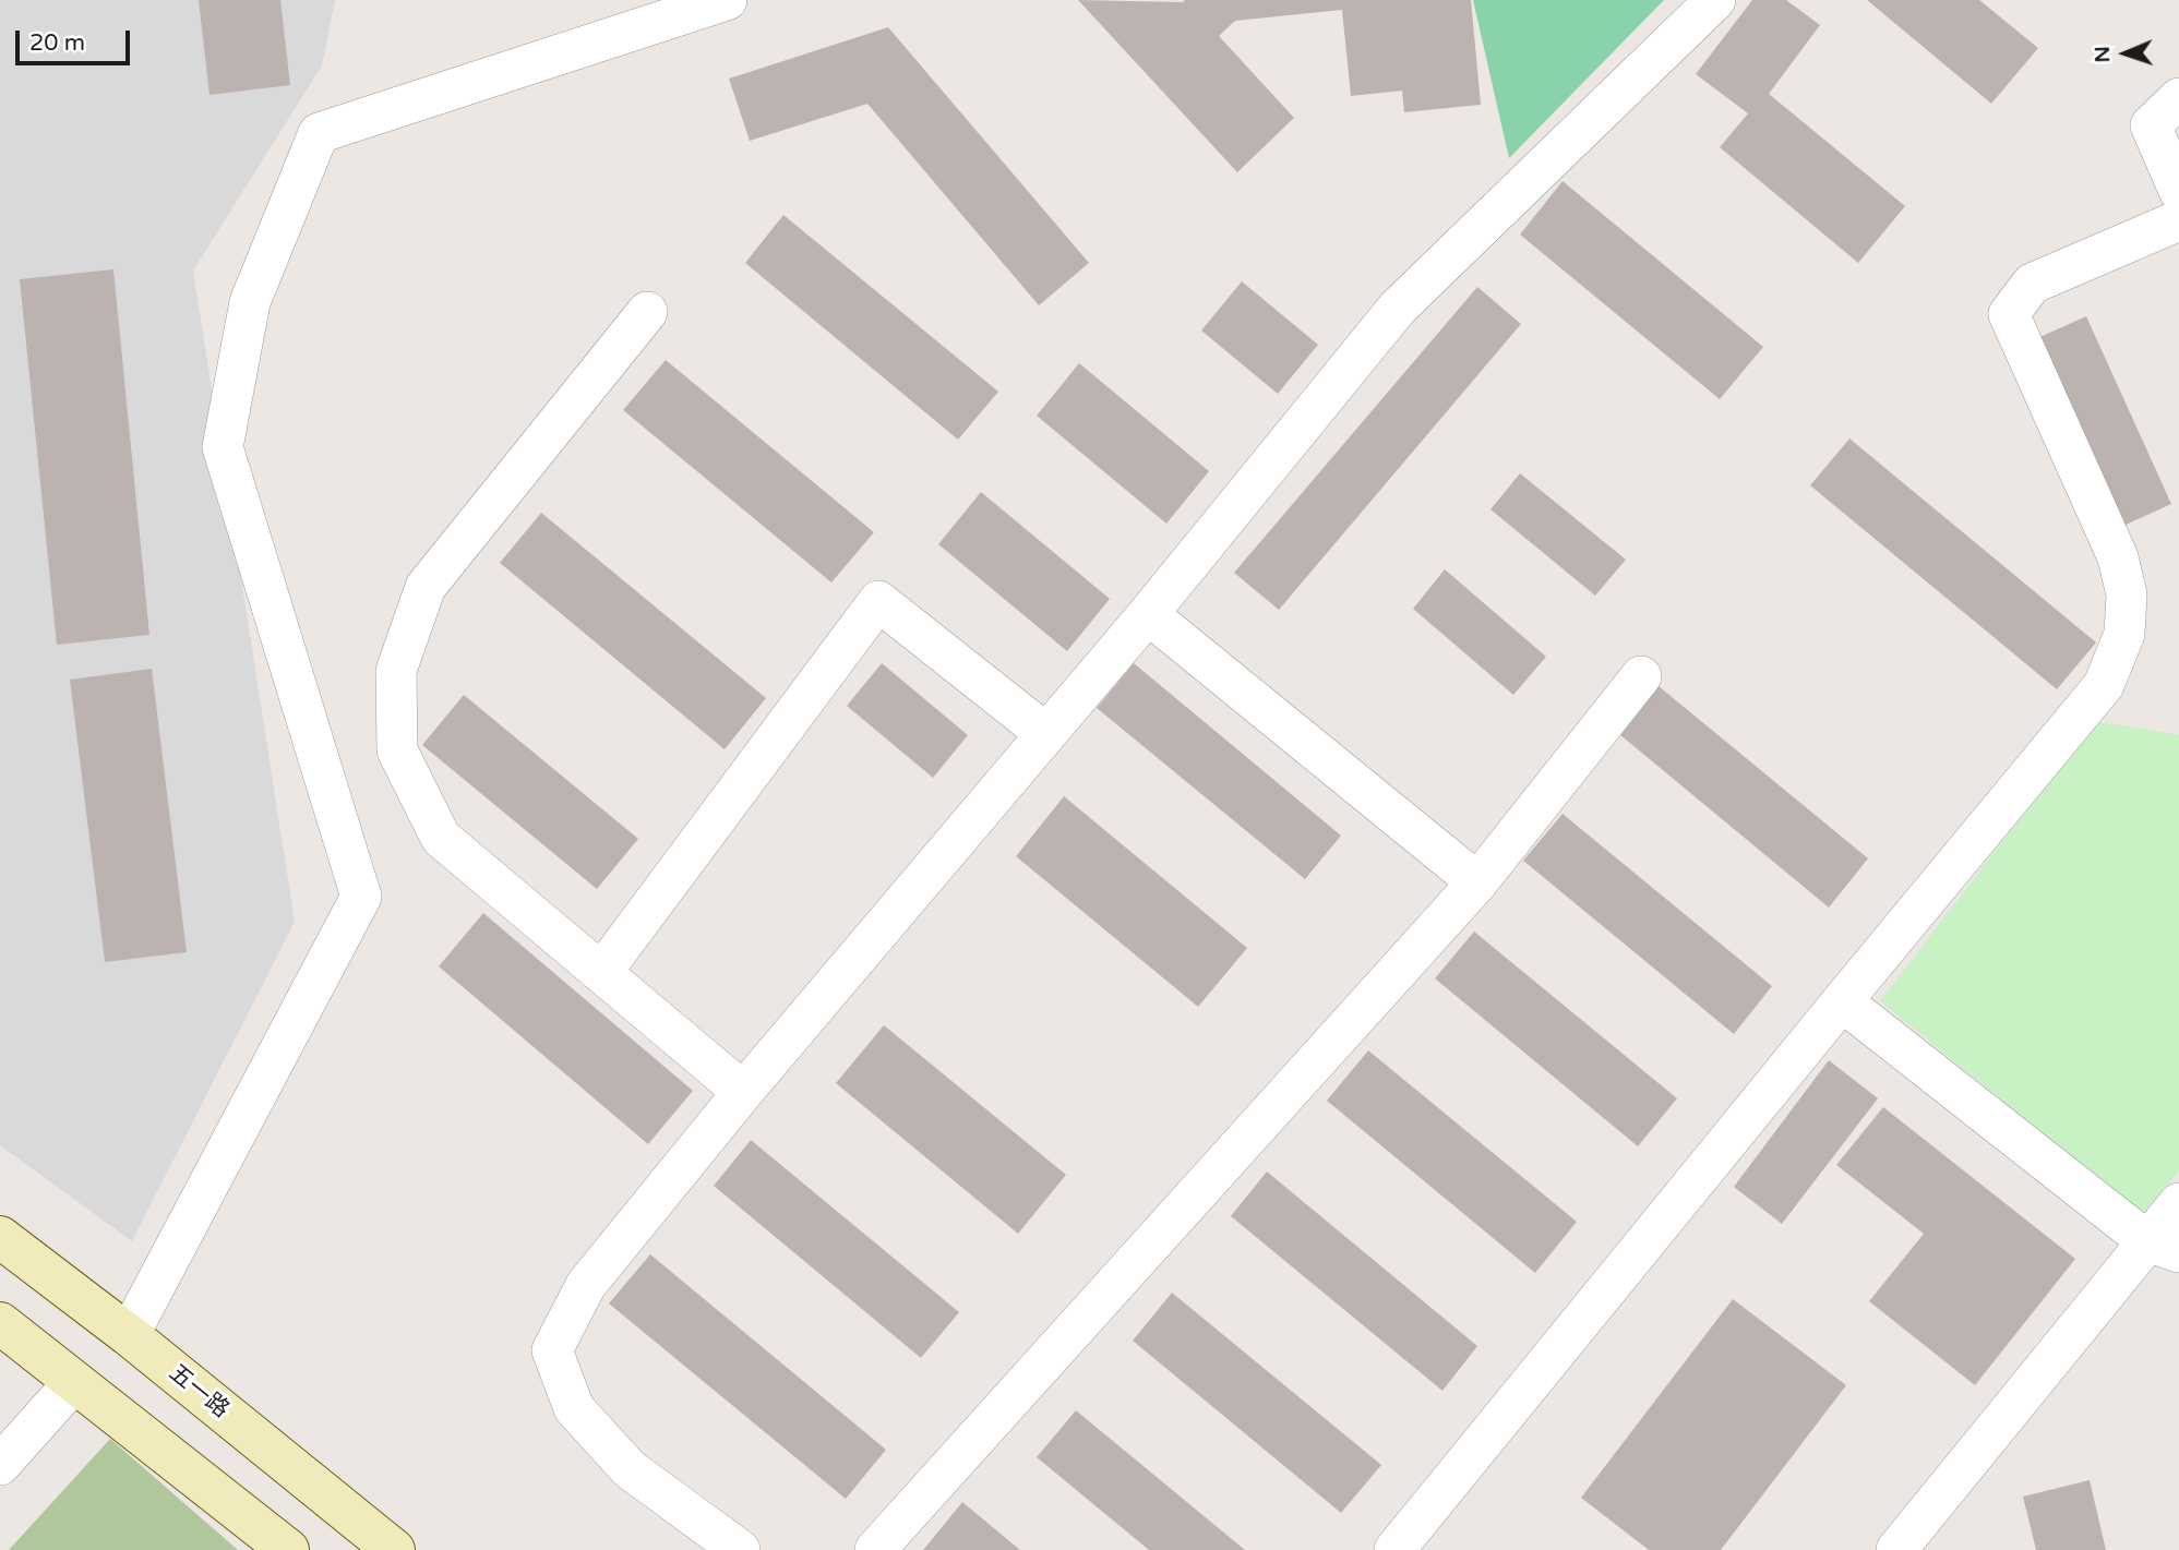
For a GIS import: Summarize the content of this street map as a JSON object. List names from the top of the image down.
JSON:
{
  "streets": {
    "main road": ["五一路"]
  },
  "scale_bar": "20 m",
  "north": "left"
}
